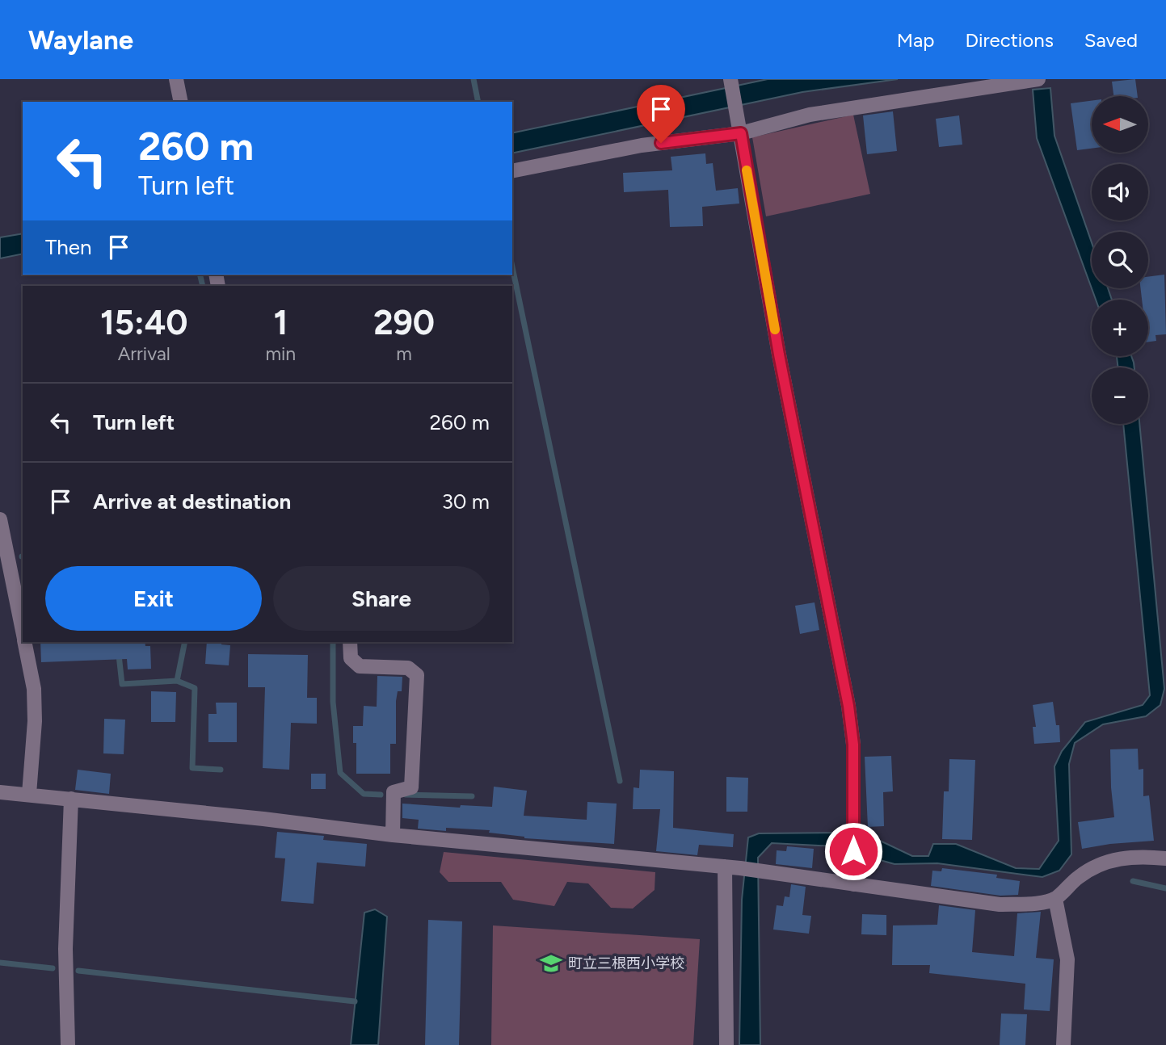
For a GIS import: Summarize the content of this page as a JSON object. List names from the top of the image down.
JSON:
{
  "places": {
    "school or university": ["町立三根西小学校"]
  },
  "north": "left",
  "page": {
    "header": "Waylane",
    "nav": ["Map", "Directions", "Saved"],
    "map_buttons": ["+", "−"],
    "turn": ["260 m", "Turn left"],
    "then": "Then",
    "eta": [
      "15:40",
      "Arrival",
      "1",
      "min",
      "290",
      "m"
    ],
    "list": [
      {
        "name": "Turn left",
        "value": "260 m"
      },
      {
        "name": "Arrive at destination",
        "value": "30 m"
      }
    ],
    "buttons": ["Exit", "Share"]
  }
}
